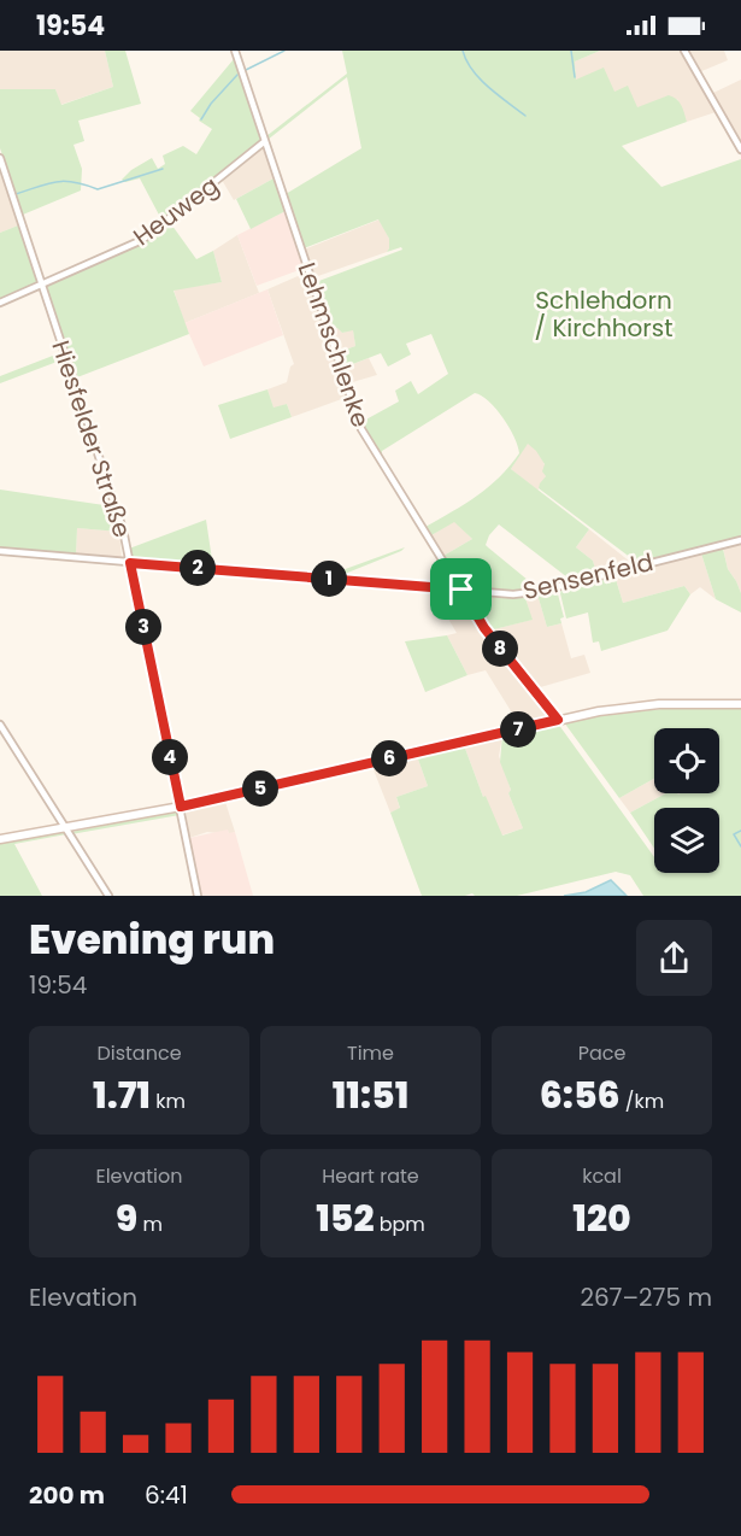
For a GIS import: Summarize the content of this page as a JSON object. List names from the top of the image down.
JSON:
{
  "streets": {
    "street": [
      "Heuweg",
      "Lehmschlenke",
      "Hiesfelder Straße",
      "Sensenfeld"
    ]
  },
  "crossings": [
    ["Heuweg", "Lehmschlenke"],
    ["Heuweg", "Hiesfelder Straße"],
    ["Lehmschlenke", "Sensenfeld"],
    ["Hiesfelder Straße", "Sensenfeld"]
  ],
  "parks": ["Schlehdorn / Kirchhorst"],
  "page": {
    "status": "19:54",
    "pins": [
      "2",
      "1",
      "3",
      "8",
      "7",
      "4",
      "6",
      "5"
    ],
    "heading": ["Evening run", "19:54"],
    "stats": [
      ["Distance", "1.71 km"],
      ["Time", "11:51"],
      ["Pace", "6:56 /km"],
      ["Elevation", "9 m"],
      ["Heart rate", "152 bpm"],
      ["kcal", "120"]
    ],
    "chart": ["Elevation", "267–275 m"],
    "list": [
      {
        "name": "200 m",
        "note": "6:41"
      }
    ]
  }
}
